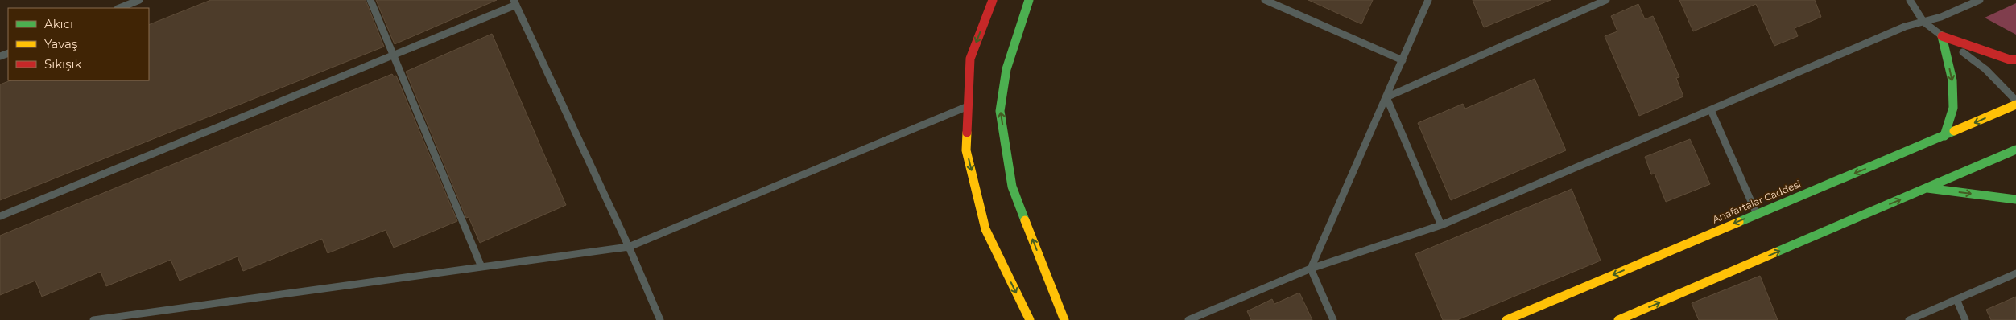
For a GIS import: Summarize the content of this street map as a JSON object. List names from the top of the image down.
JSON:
{
  "streets": {
    "main road": ["Anafartalar Caddesi"]
  },
  "legend": ["Akıcı", "Yavaş", "Sıkışık"]
}
